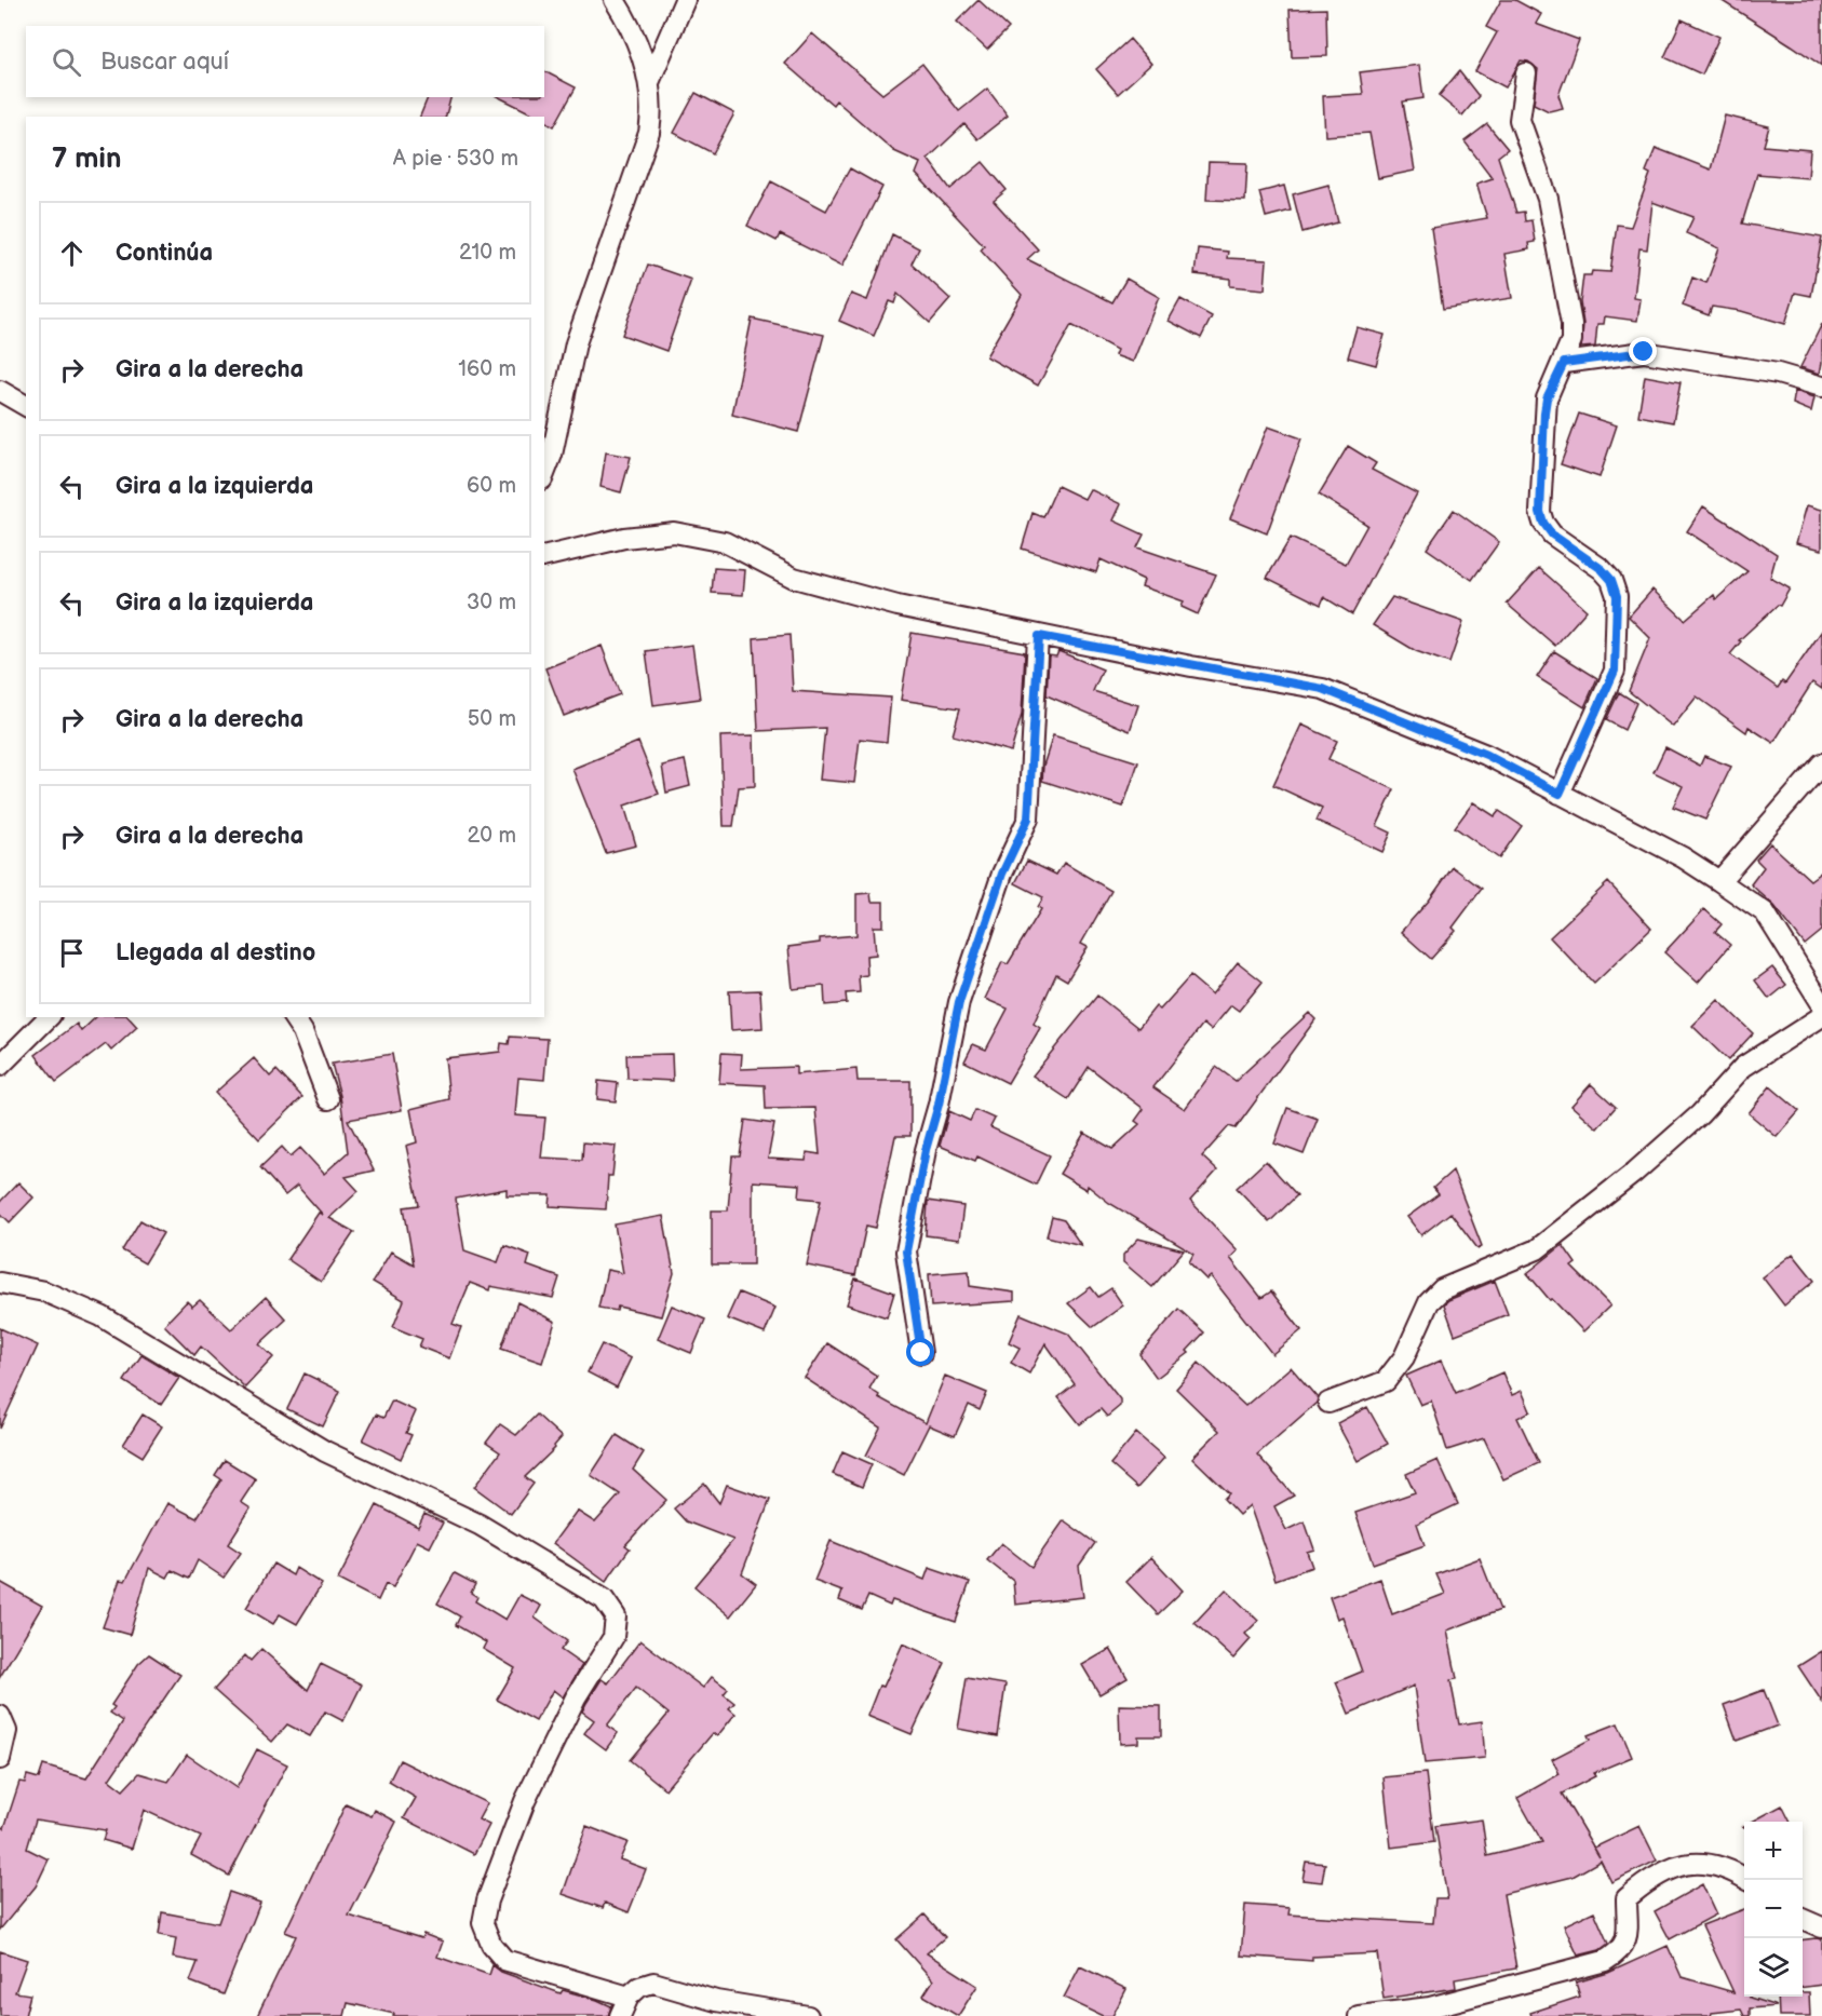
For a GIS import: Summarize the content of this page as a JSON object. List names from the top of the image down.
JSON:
{
  "page": {
    "search": "Buscar aquí",
    "heading": ["7 min", "A pie · 530 m"],
    "list": [
      ["Continúa", "210 m"],
      ["Gira a la derecha", "160 m"],
      ["Gira a la izquierda", "60 m"],
      ["Gira a la izquierda", "30 m"],
      ["Gira a la derecha", "50 m"],
      ["Gira a la derecha", "20 m"],
      "Llegada al destino"
    ],
    "map_buttons": ["+", "−"]
  }
}
